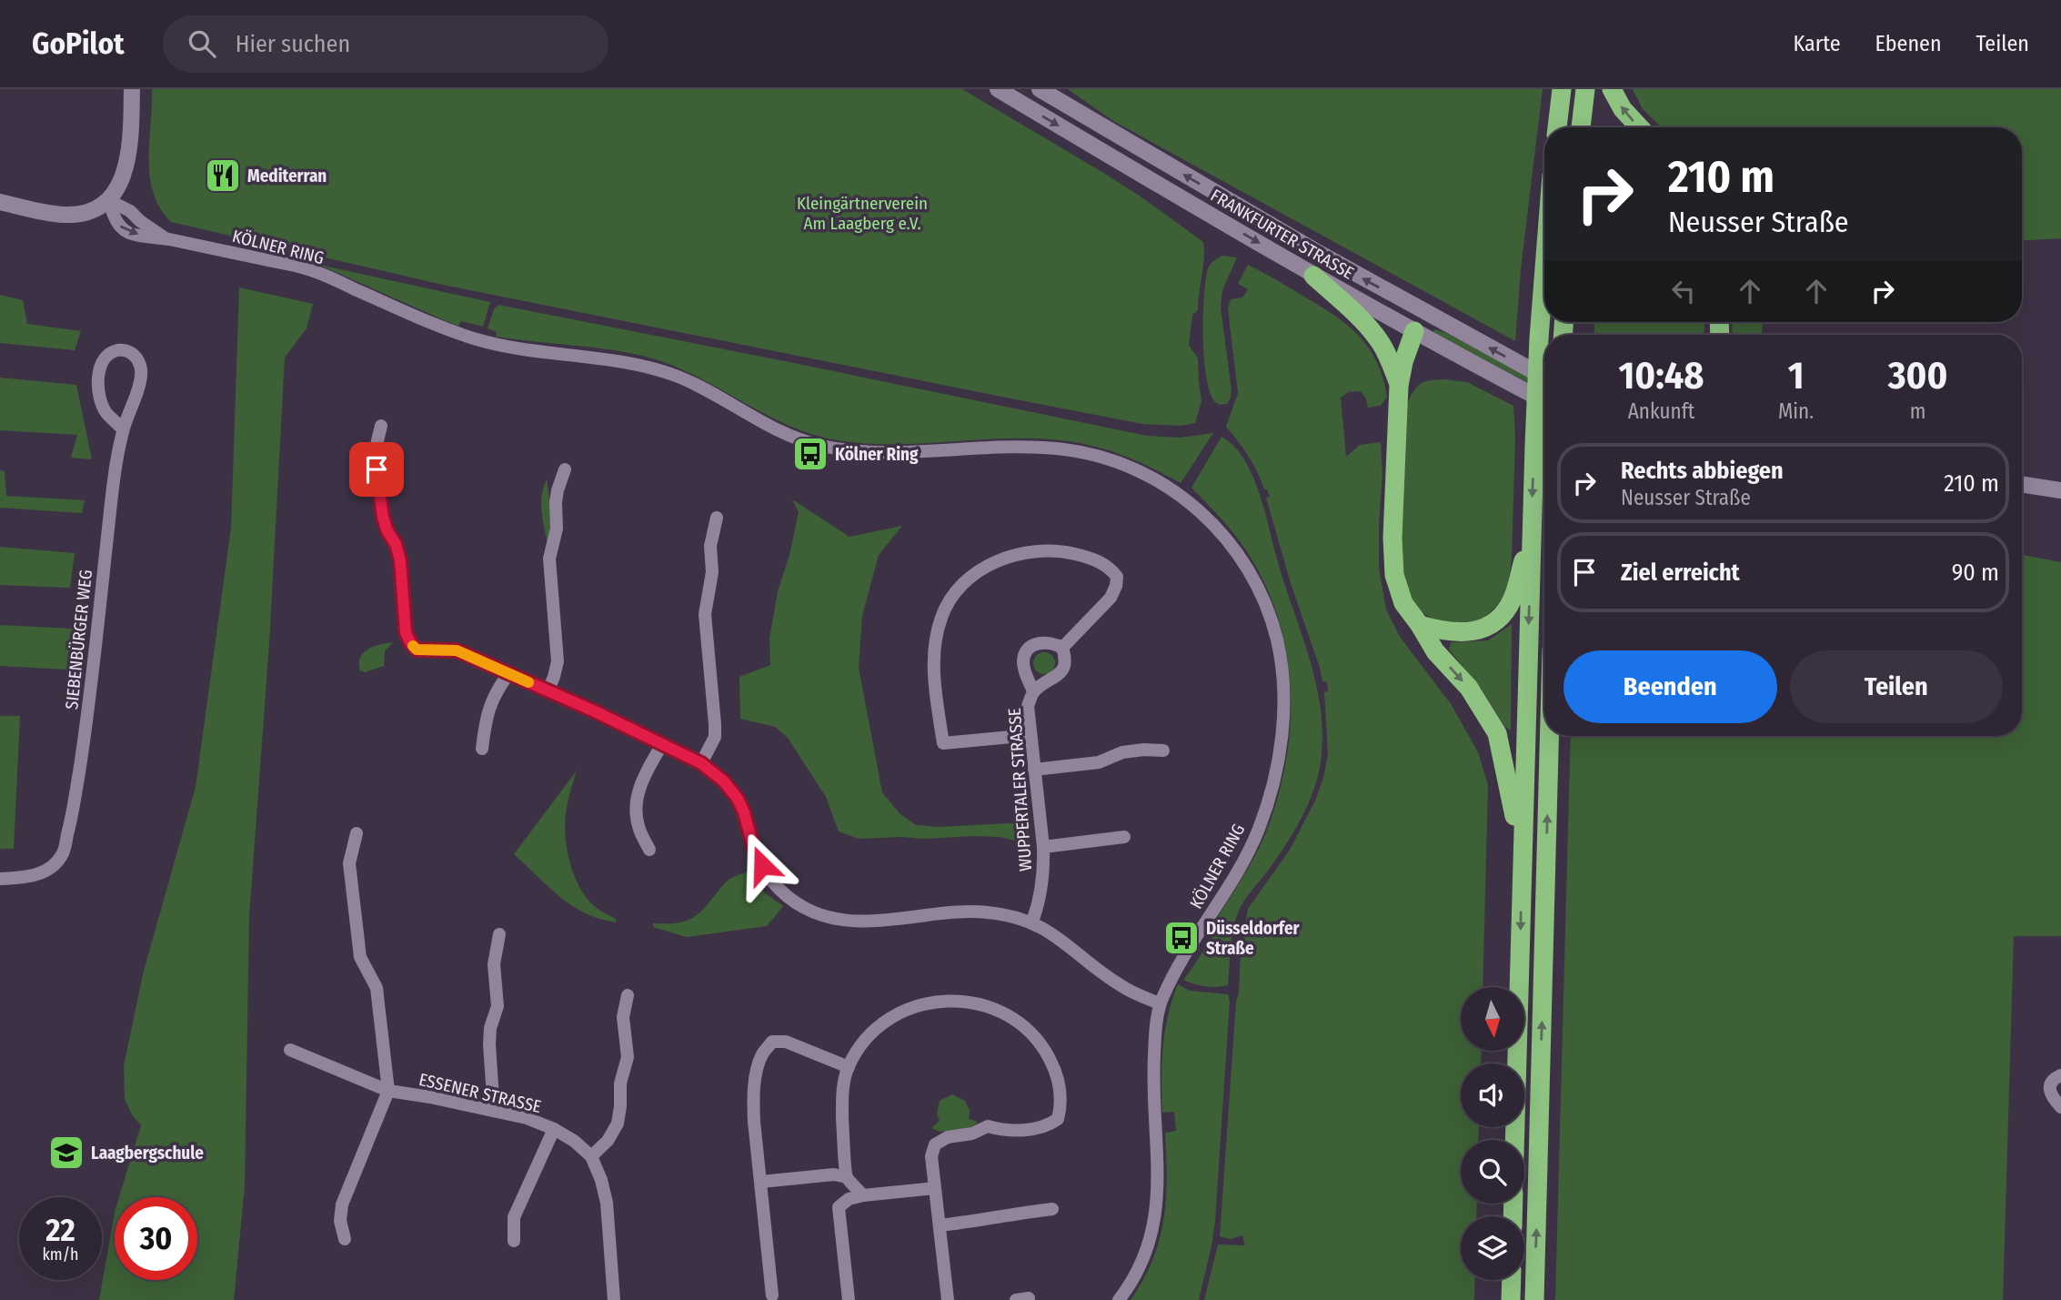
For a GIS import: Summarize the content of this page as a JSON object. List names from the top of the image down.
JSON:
{
  "streets": {
    "street": [
      "FRANKFURTER STRASSE",
      "KÖLNER RING",
      "SIEBENBÜRGER WEG",
      "WUPPERTALER STRASSE",
      "ESSENER STRASSE"
    ]
  },
  "parks": ["Kleingärtnerverein Am Laagberg e.V."],
  "places": {
    "restaurant": ["Mediterran"],
    "bus stop": ["Kölner Ring", "Düsseldorfer Straße"],
    "school or university": ["Laagbergschule"]
  },
  "north": "bottom",
  "page": {
    "header": "GoPilot",
    "search": "Hier suchen",
    "nav": ["Karte", "Ebenen", "Teilen"],
    "turn": ["210 m", "Neusser Straße"],
    "eta": [
      "10:48",
      "Ankunft",
      "1",
      "Min.",
      "300",
      "m"
    ],
    "list": [
      {
        "name": "Rechts abbiegen",
        "note": "Neusser Straße",
        "value": "210 m"
      },
      {
        "name": "Ziel erreicht",
        "value": "90 m"
      }
    ],
    "buttons": ["Beenden", "Teilen"],
    "speed": "22 km/h",
    "limit": "30"
  }
}
